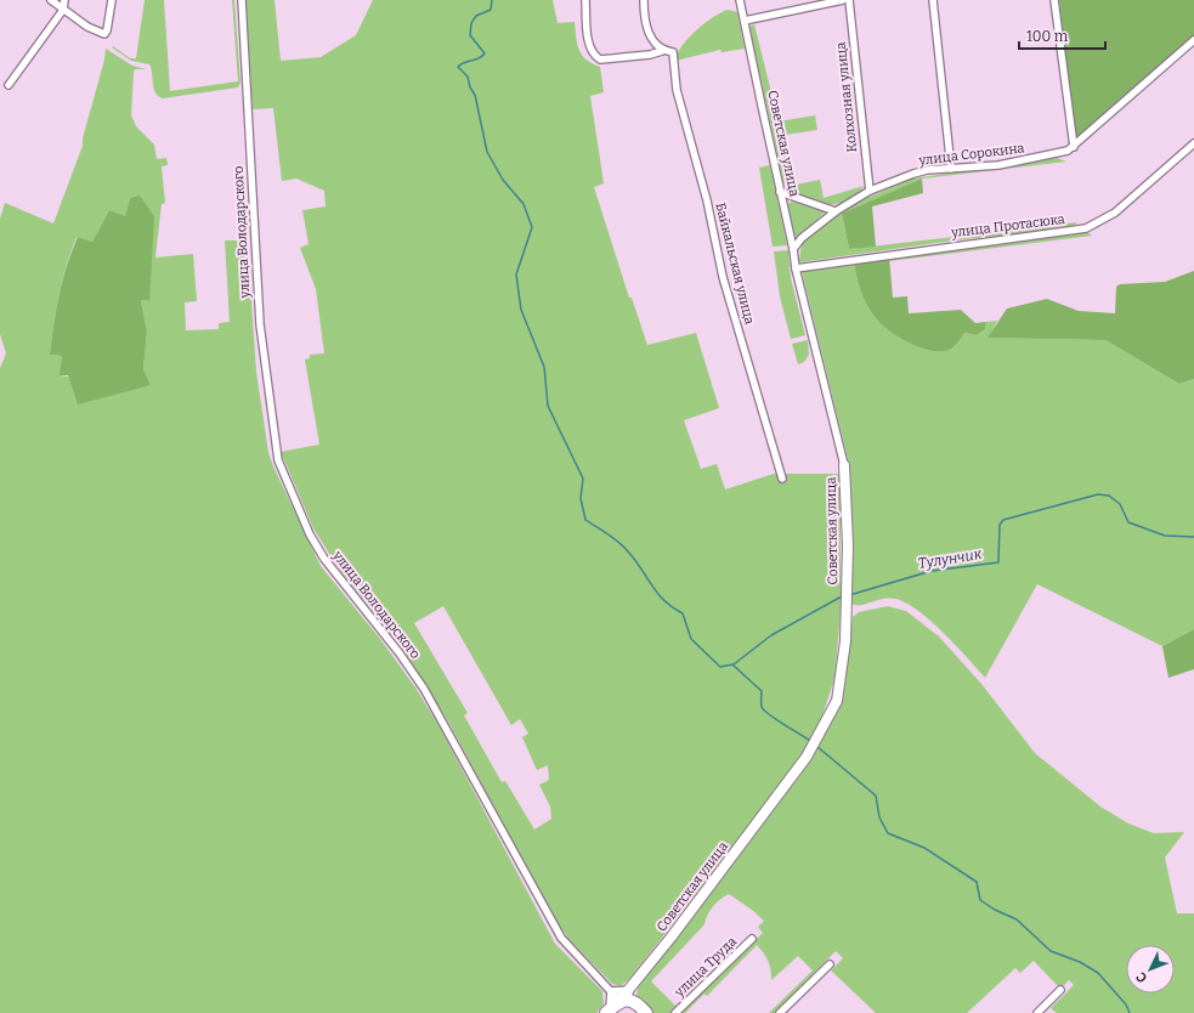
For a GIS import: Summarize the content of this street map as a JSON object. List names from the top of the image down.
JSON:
{
  "streets": {
    "street": [
      "Колхозная улица",
      "Советская улица",
      "улица Сорокина",
      "улица Протасюка",
      "улица Володарского",
      "Байкальская улица",
      "улица Труда"
    ]
  },
  "crossings": [
    ["Колхозная улица", "улица Сорокина"],
    ["Советская улица", "улица Сорокина"],
    ["Советская улица", "улица Протасюка"],
    ["Советская улица", "улица Володарского"]
  ],
  "water": ["Тулунчик"],
  "scale_bar": "100 m",
  "north": "bottom left"
}
